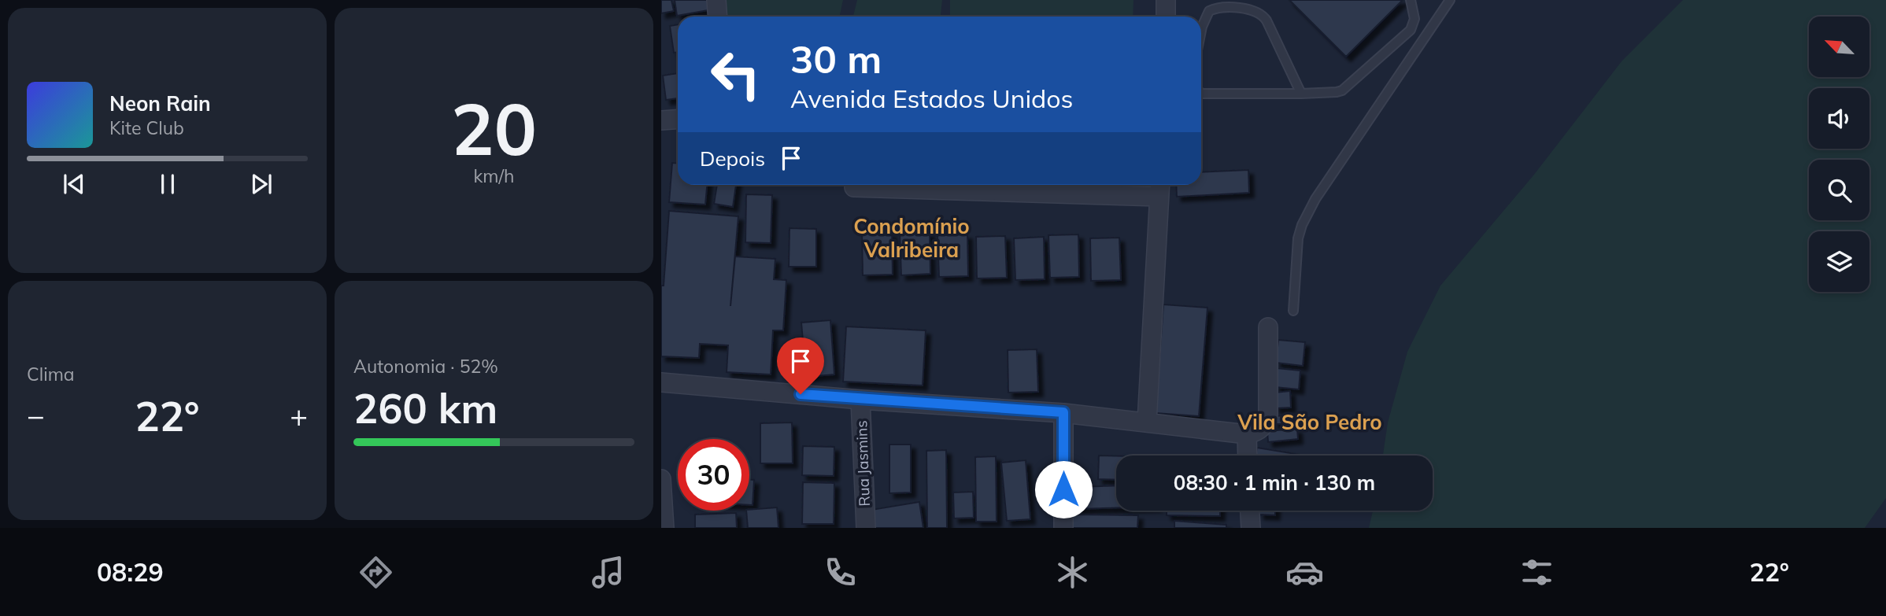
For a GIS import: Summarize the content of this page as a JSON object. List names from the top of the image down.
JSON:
{
  "streets": {
    "street": ["Rua Jasmins"]
  },
  "districts": ["Condomínio Valribeira", "Vila São Pedro"],
  "north": "top left",
  "page": {
    "tile": [
      ["20", "km/h"],
      "Clima",
      ["Autonomia · 52%", "260 km"]
    ],
    "turn": ["30 m", "Avenida Estados Unidos"],
    "song": ["Neon Rain", "Kite Club"],
    "then": "Depois",
    "heat": ["−", "22°", "+"],
    "limit": "30",
    "trip": "08:30 · 1 min · 130 m",
    "tabs": ["08:29", "22°"]
  }
}
